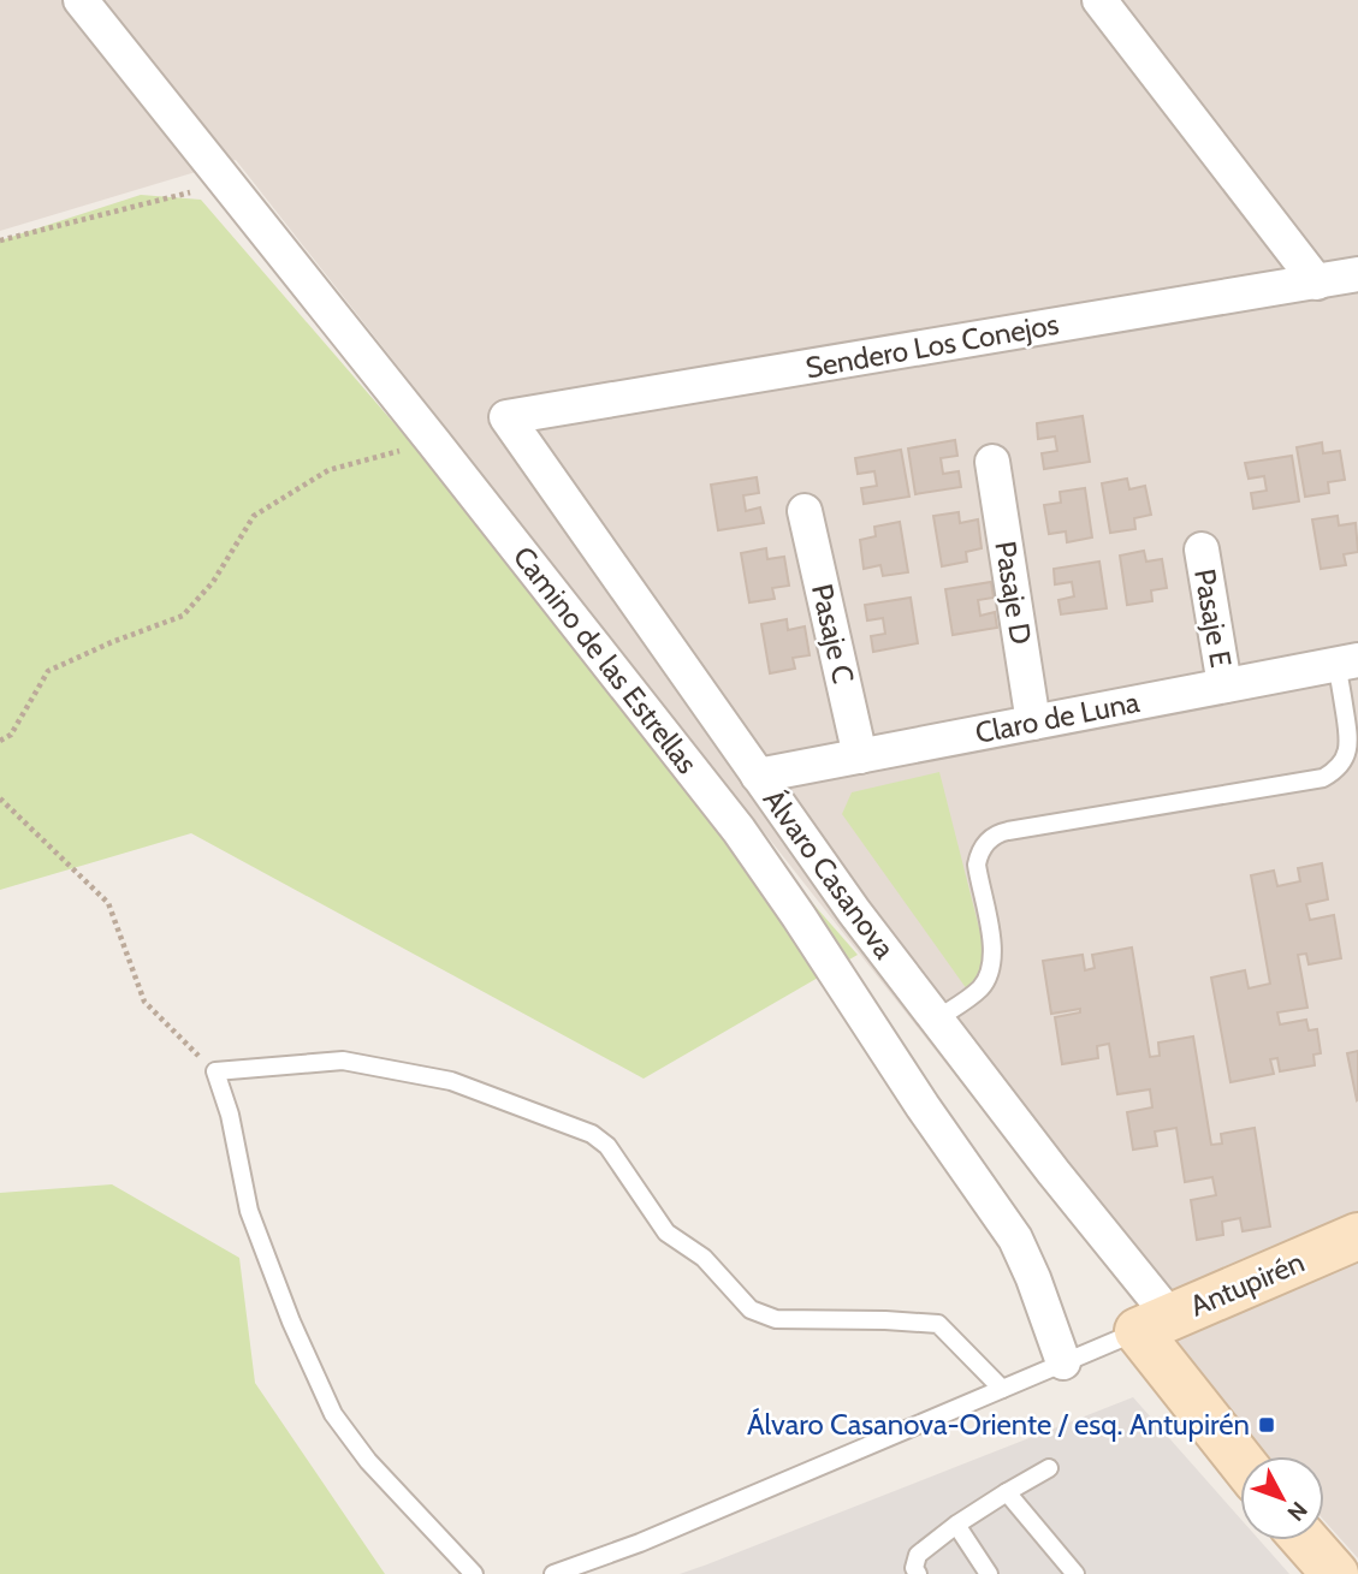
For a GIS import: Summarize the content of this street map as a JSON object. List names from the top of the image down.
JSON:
{
  "streets": {
    "street": [
      "Sendero Los Conejos",
      "Pasaje D",
      "Pasaje E",
      "Pasaje C",
      "Camino de las Estrellas",
      "Claro de Luna",
      "Álvaro Casanova",
      "Antupirén"
    ]
  },
  "crossings": [
    ["Sendero Los Conejos", "Álvaro Casanova"],
    ["Pasaje D", "Claro de Luna"],
    ["Pasaje E", "Claro de Luna"],
    ["Pasaje C", "Claro de Luna"],
    ["Claro de Luna", "Álvaro Casanova"],
    ["Álvaro Casanova", "Antupirén"]
  ],
  "places": {
    "transit": ["Álvaro Casanova-Oriente / esq. Antupirén"]
  },
  "north": "bottom right"
}
